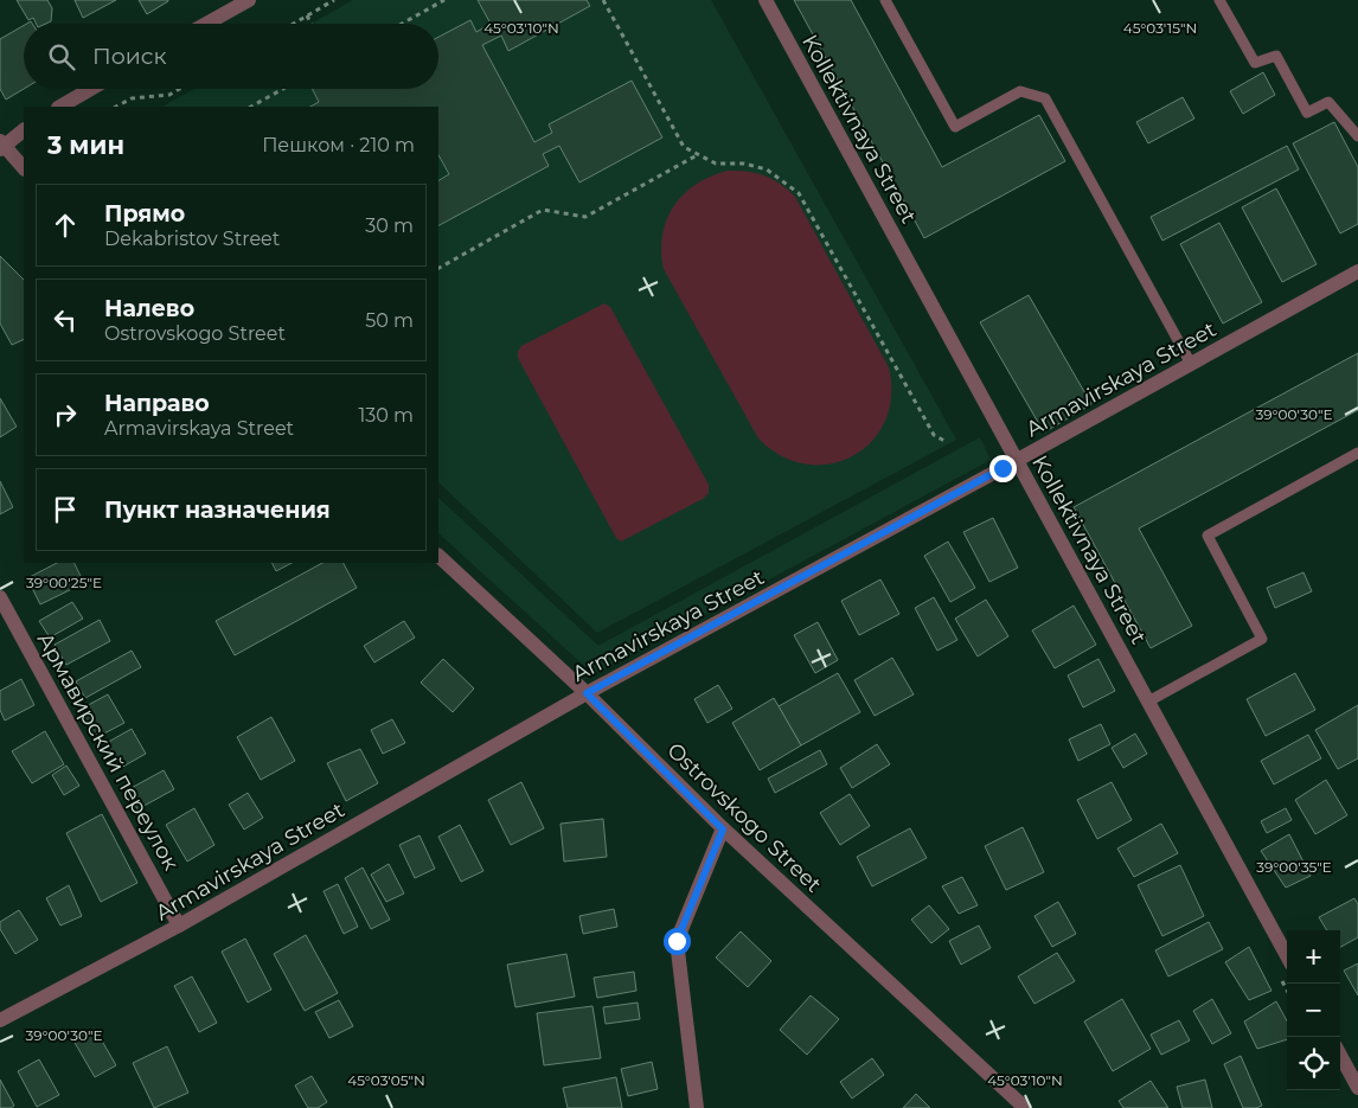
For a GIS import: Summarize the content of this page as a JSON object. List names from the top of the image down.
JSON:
{
  "streets": {
    "street": [
      "Kollektivnaya Street",
      "Armavirskaya Street",
      "Армавирский переулок",
      "Ostrovskogo Street"
    ]
  },
  "crossings": [
    ["Kollektivnaya Street", "Armavirskaya Street"],
    ["Armavirskaya Street", "Армавирский переулок"],
    ["Armavirskaya Street", "Ostrovskogo Street"]
  ],
  "page": {
    "search": "Поиск",
    "heading": ["3 мин", "Пешком · 210 m"],
    "list": [
      ["Прямо", "Dekabristov Street", "30 m"],
      ["Налево", "Ostrovskogo Street", "50 m"],
      ["Направо", "Armavirskaya Street", "130 m"],
      "Пункт назначения"
    ],
    "map_buttons": ["+", "−"]
  },
  "coordinates": [
    "45°03'10\"N",
    "45°03'15\"N",
    "39°00'30\"E",
    "39°00'25\"E",
    "39°00'35\"E",
    "45°03'05\"N"
  ]
}
